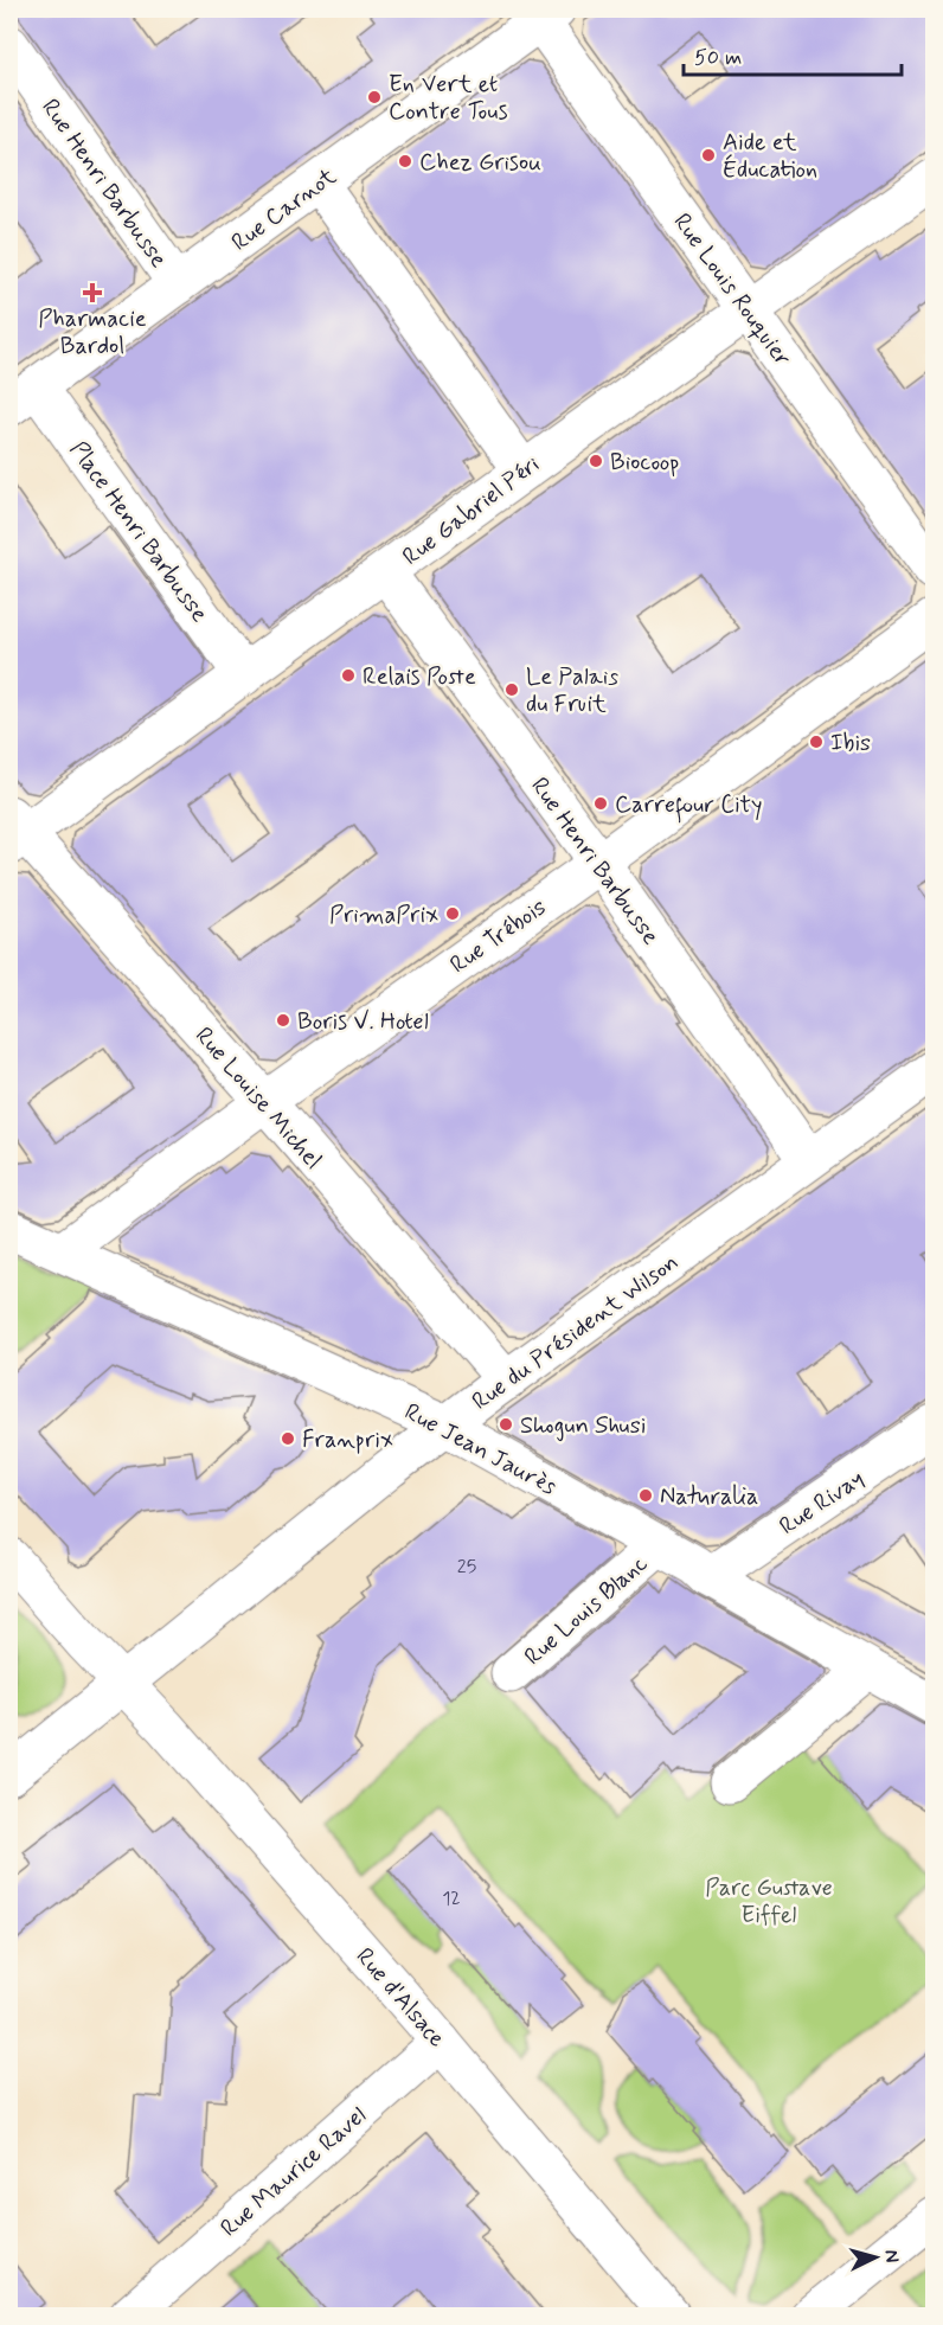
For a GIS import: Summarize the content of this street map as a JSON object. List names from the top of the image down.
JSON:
{
  "streets": {
    "street": [
      "Rue Henri Barbusse",
      "Rue Carnot",
      "Rue Louis Rouquier",
      "Rue Gabriel Péri",
      "Place Henri Barbusse",
      "Rue Trébois",
      "Rue Louise Michel",
      "Rue du Président Wilson",
      "Rue Jean Jaurès",
      "Rue Rivay",
      "Rue Louis Blanc",
      "Rue d'Alsace",
      "Rue Maurice Ravel"
    ]
  },
  "crossings": [
    ["Rue Henri Barbusse", "Rue Carnot"],
    ["Rue Henri Barbusse", "Rue Trébois"],
    ["Rue Carnot", "Rue Louis Rouquier"],
    ["Rue Carnot", "Place Henri Barbusse"],
    ["Rue Louis Rouquier", "Rue Gabriel Péri"],
    ["Rue Gabriel Péri", "Place Henri Barbusse"],
    ["Rue Gabriel Péri", "Rue Louise Michel"],
    ["Rue Trébois", "Rue Louise Michel"],
    ["Rue Trébois", "Rue Jean Jaurès"],
    ["Rue Louise Michel", "Rue du Président Wilson"],
    ["Rue du Président Wilson", "Rue Jean Jaurès"],
    ["Rue du Président Wilson", "Rue d'Alsace"],
    ["Rue Jean Jaurès", "Rue Rivay"],
    ["Rue Jean Jaurès", "Rue Louis Blanc"],
    ["Rue d'Alsace", "Rue Maurice Ravel"]
  ],
  "parks": ["Parc Gustave Eiffel"],
  "places": {
    "other": [
      "En Vert et Contre Tous",
      "Aide et Éducation",
      "Chez Grisou",
      "Biocoop",
      "Relais Poste",
      "Le Palais du Fruit",
      "Ibis",
      "Carrefour City",
      "PrimaPrix",
      "Boris V. Hotel",
      "Shogun Shusi",
      "Franprix",
      "Naturalia"
    ],
    "health": ["Pharmacie Bardol"]
  },
  "house_numbers": ["25", "12"],
  "scale_bar": "50 m",
  "north": "right"
}
